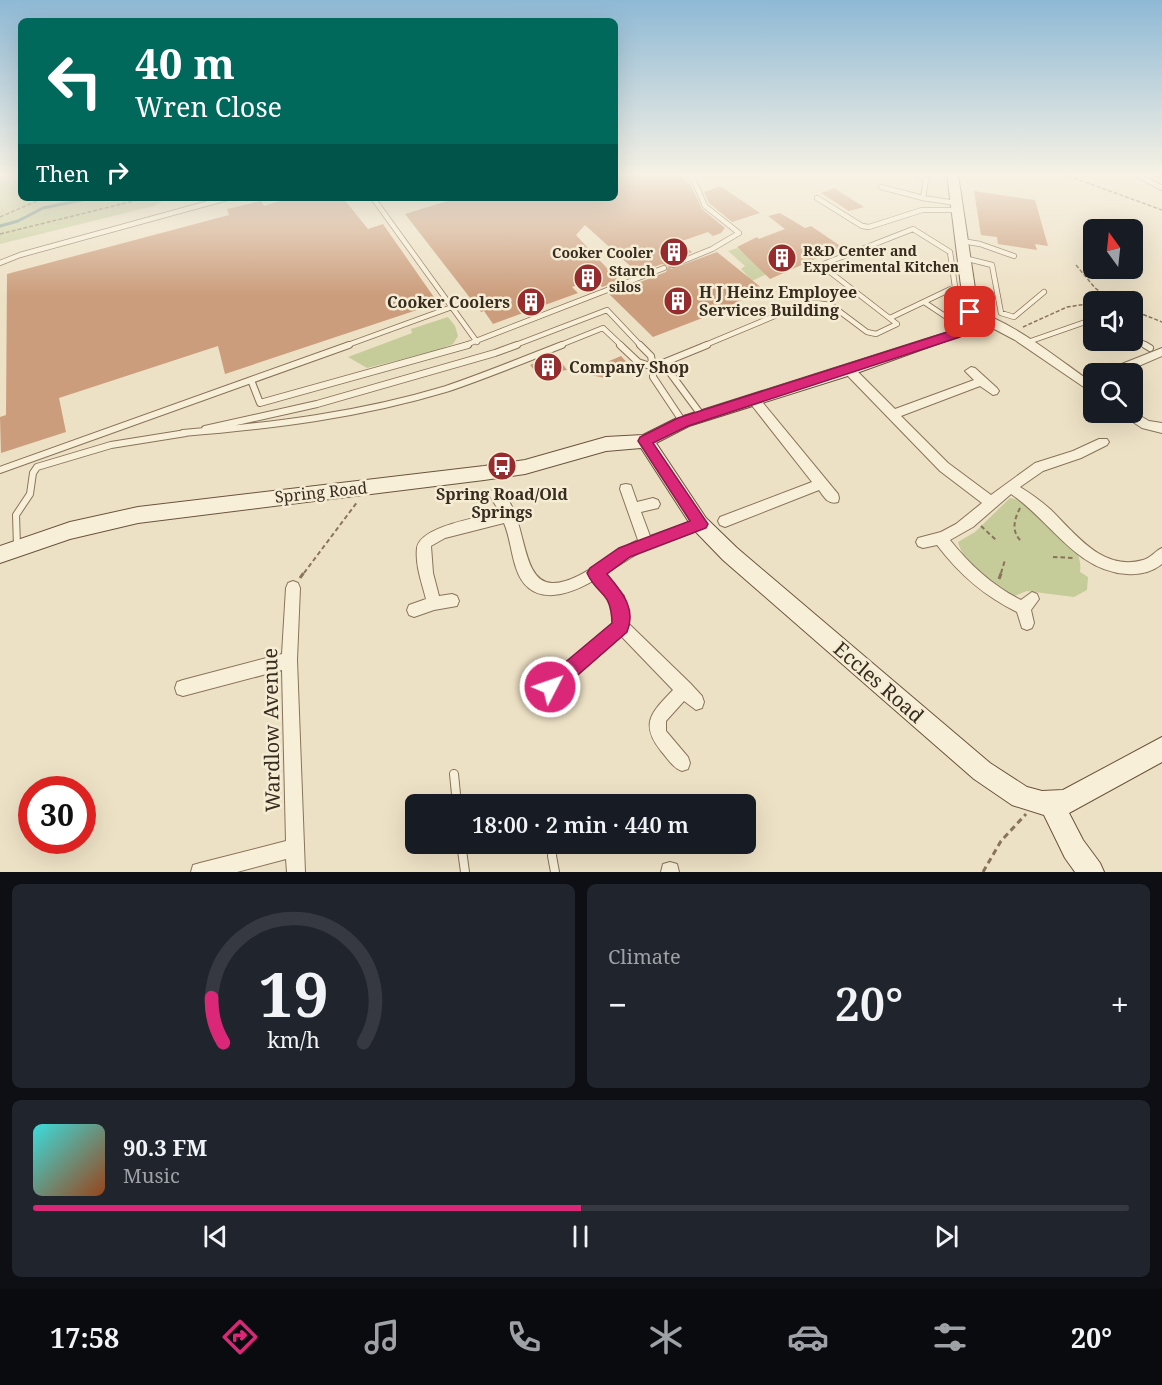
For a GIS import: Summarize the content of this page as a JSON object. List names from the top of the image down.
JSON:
{
  "streets": {
    "street": ["Spring Road", "Eccles Road", "Wardlow Avenue"]
  },
  "crossings": [
    ["Spring Road", "Eccles Road"]
  ],
  "places": {
    "building": [
      "Cooker Cooler",
      "R&D Center and Experimental Kitchen",
      "Starch silos",
      "H J Heinz Employee Services Building",
      "Cooker Coolers",
      "Company Shop"
    ],
    "bus stop": ["Spring Road/Old Springs"]
  },
  "north": "top",
  "page": {
    "turn": ["40 m", "Wren Close"],
    "then": "Then",
    "limit": "30",
    "trip": "18:00 · 2 min · 440 m",
    "tile": "Climate",
    "heat": ["−", "20°", "+"],
    "song": ["90.3 FM", "Music"],
    "tabs": ["17:58", "20°"],
    "gauge": ["19", "km/h"]
  }
}
